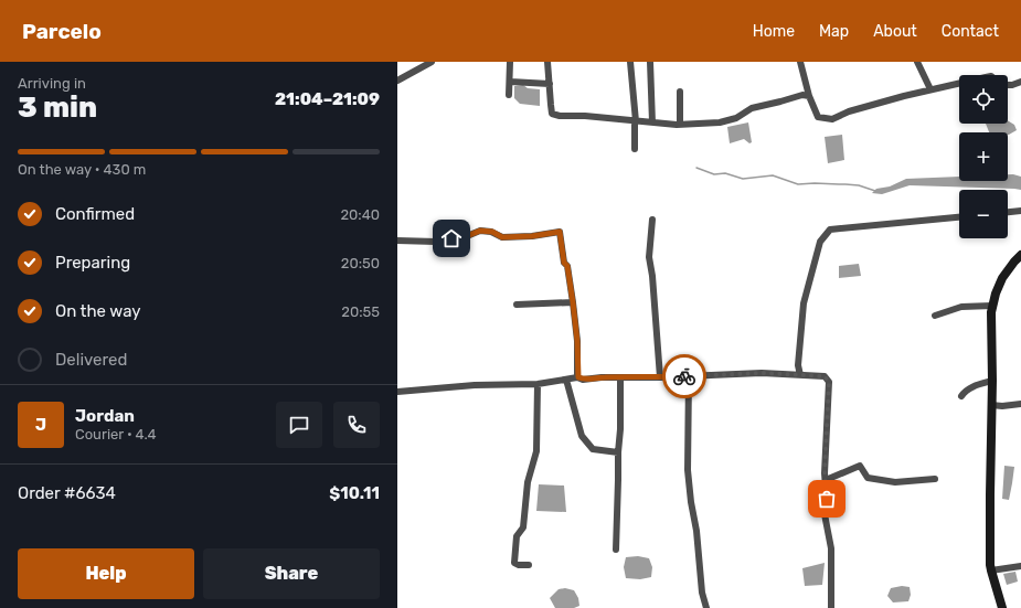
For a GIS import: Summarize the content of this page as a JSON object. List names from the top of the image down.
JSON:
{
  "page": {
    "header": "Parcelo",
    "nav": [
      "Home",
      "Map",
      "About",
      "Contact"
    ],
    "heading": ["3 min", "Arriving in", "21:04–21:09"],
    "panel": [
      "Jordan",
      "Courier · 4.4",
      "Order #6634",
      "$10.11"
    ],
    "map_buttons": ["+", "−"],
    "bar": "On the way · 430 m",
    "list": [
      ["Confirmed", "20:40"],
      ["Preparing", "20:50"],
      ["On the way", "20:55"],
      "Delivered"
    ],
    "round": "J",
    "buttons": ["Help", "Share"]
  }
}
